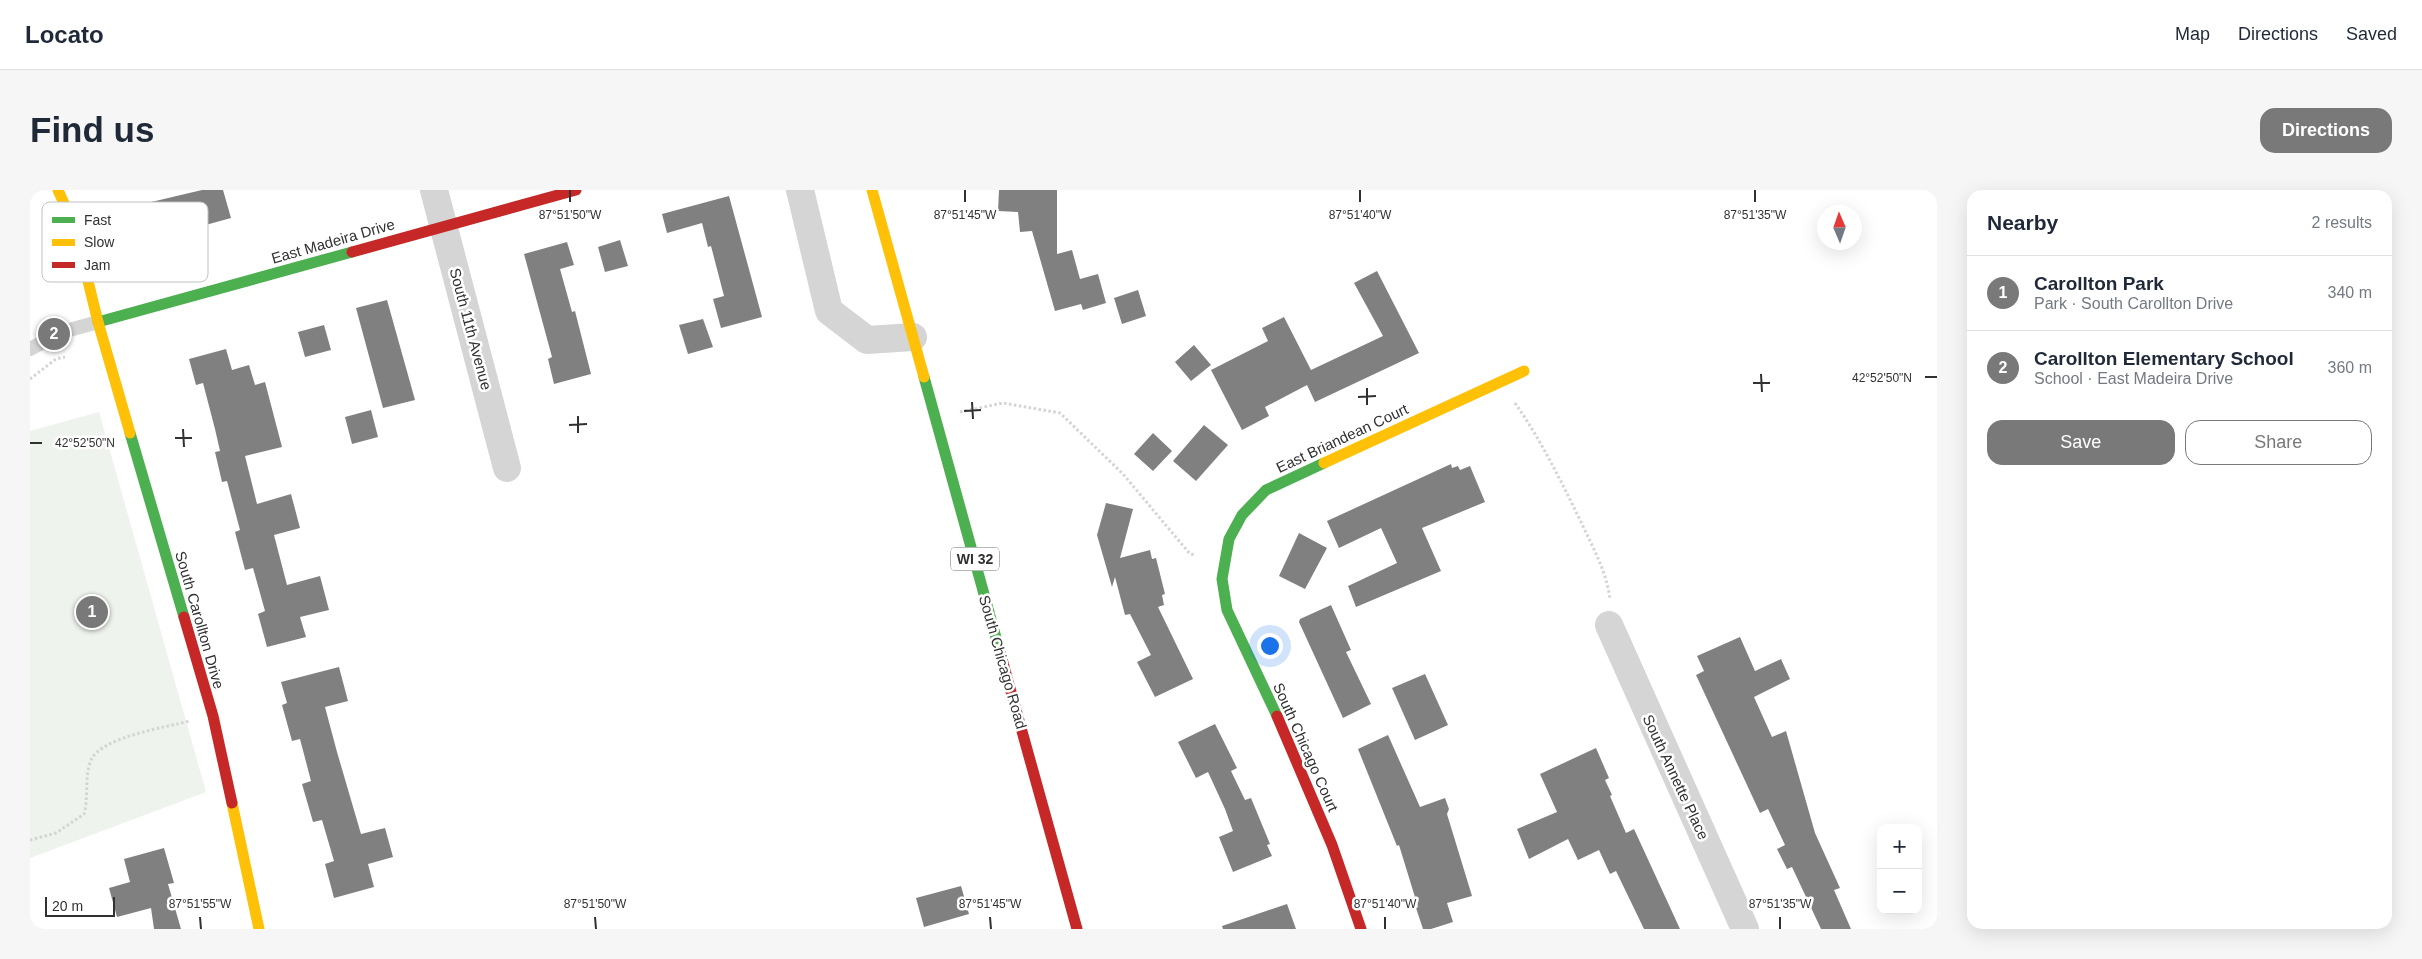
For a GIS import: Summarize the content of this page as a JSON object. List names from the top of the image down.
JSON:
{
  "streets": {
    "street": [
      "East Madeira Drive",
      "South 11th Avenue",
      "East Briandean Court",
      "WI 32",
      "South Carollton Drive",
      "South Chicago Road",
      "South Chicago Court",
      "South Annette Place"
    ]
  },
  "crossings": [
    ["East Madeira Drive", "South 11th Avenue"],
    ["East Madeira Drive", "South Carollton Drive"],
    ["East Briandean Court", "South Chicago Court"]
  ],
  "legend": ["Fast", "Slow", "Jam"],
  "scale_bar": "20 m",
  "north": "top",
  "page": {
    "header": "Locato",
    "nav": ["Map", "Directions", "Saved"],
    "buttons": [
      "Directions",
      ["Save", "Share"]
    ],
    "title": "Find us",
    "heading": ["Nearby", "2 results"],
    "list": [
      {
        "mark": "1",
        "name": "Carollton Park",
        "note": "Park · South Carollton Drive",
        "value": "340 m"
      },
      {
        "mark": "2",
        "name": "Carollton Elementary School",
        "note": "School · East Madeira Drive",
        "value": "360 m"
      }
    ],
    "pins": ["2", "1"],
    "map_buttons": ["+", "−"],
    "scale": "20 m"
  },
  "coordinates": [
    "87°51'50\"W",
    "87°51'45\"W",
    "87°51'40\"W",
    "87°51'35\"W",
    "42°52'50\"N",
    "87°51'55\"W"
  ]
}
